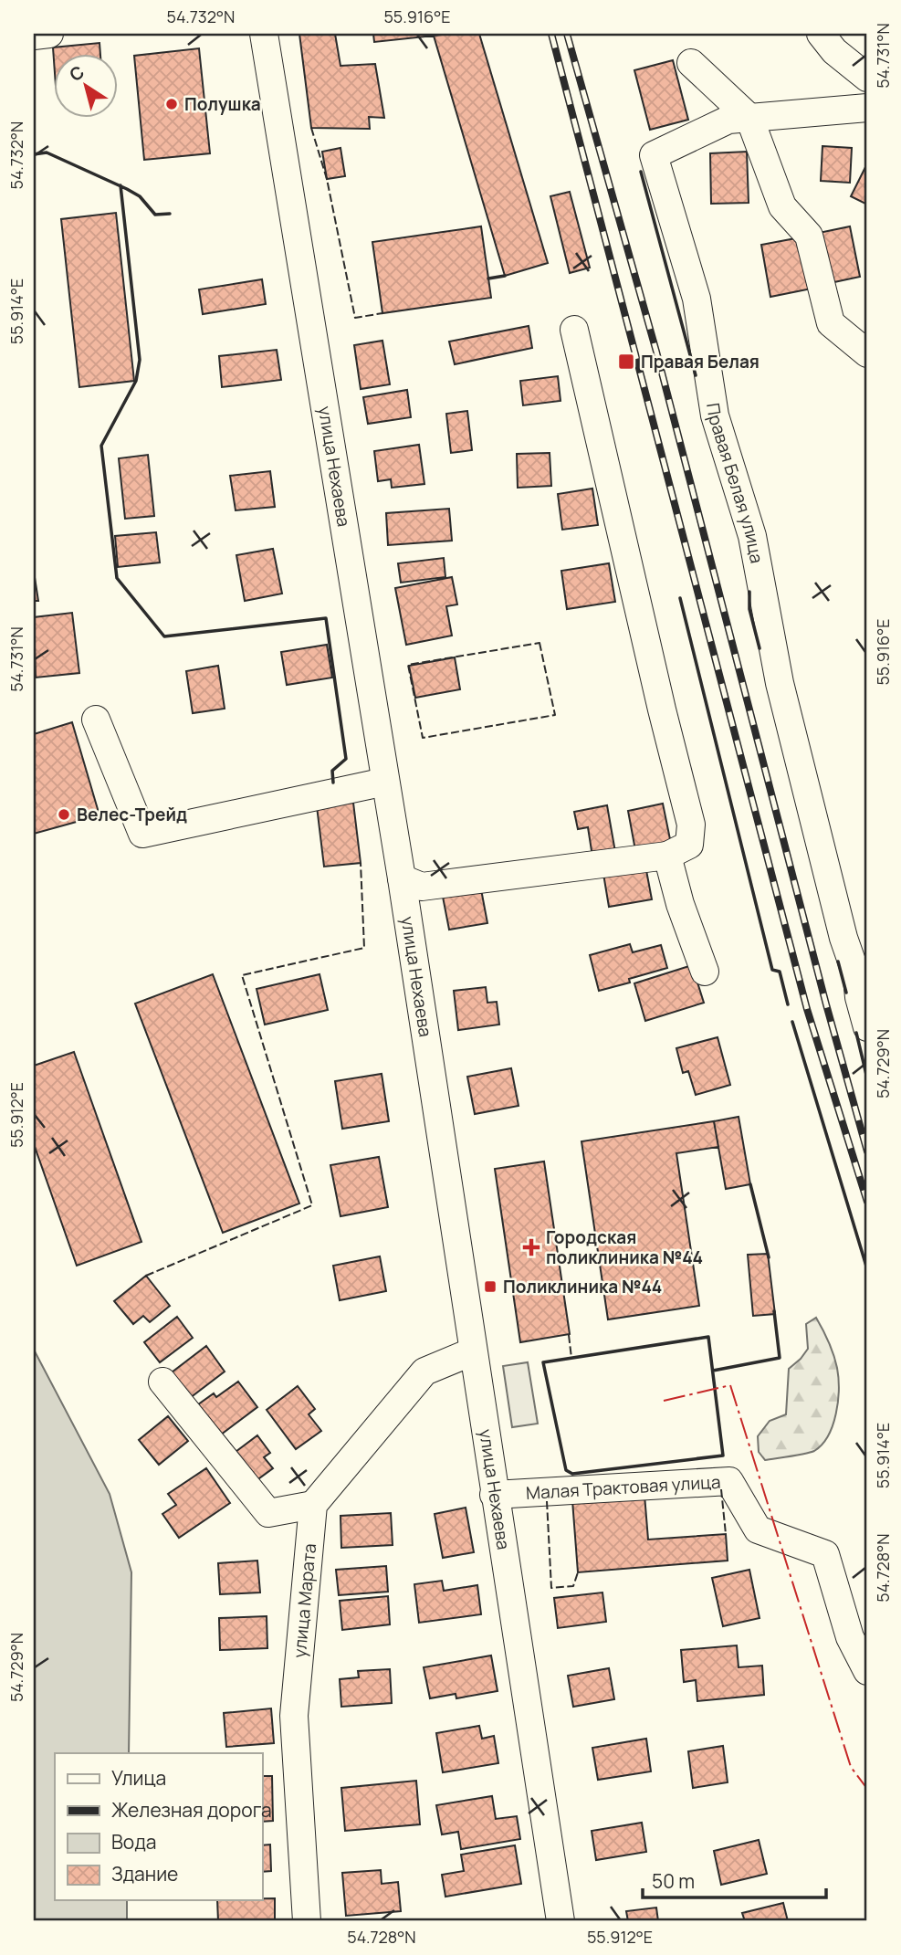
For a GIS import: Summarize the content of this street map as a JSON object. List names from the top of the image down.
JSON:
{
  "streets": {
    "street": [
      "улица Нехаева",
      "Правая Белая улица",
      "Малая Трактовая улица",
      "улица Марата"
    ]
  },
  "crossings": [
    ["улица Нехаева", "Малая Трактовая улица"]
  ],
  "places": {
    "other": ["Полушка", "Велес-Трейд"],
    "transit": ["Правая Белая", "Поликлиника №44"],
    "health": ["Городская поликлиника №44"]
  },
  "legend": [
    "Улица",
    "Железная дорога",
    "Вода",
    "Здание"
  ],
  "scale_bar": "50 m",
  "north": "top left",
  "coordinates": [
    "54.732°N",
    "55.916°E",
    "54.731°N",
    "55.914°E",
    "54.729°N",
    "55.912°E",
    "54.728°N"
  ]
}
